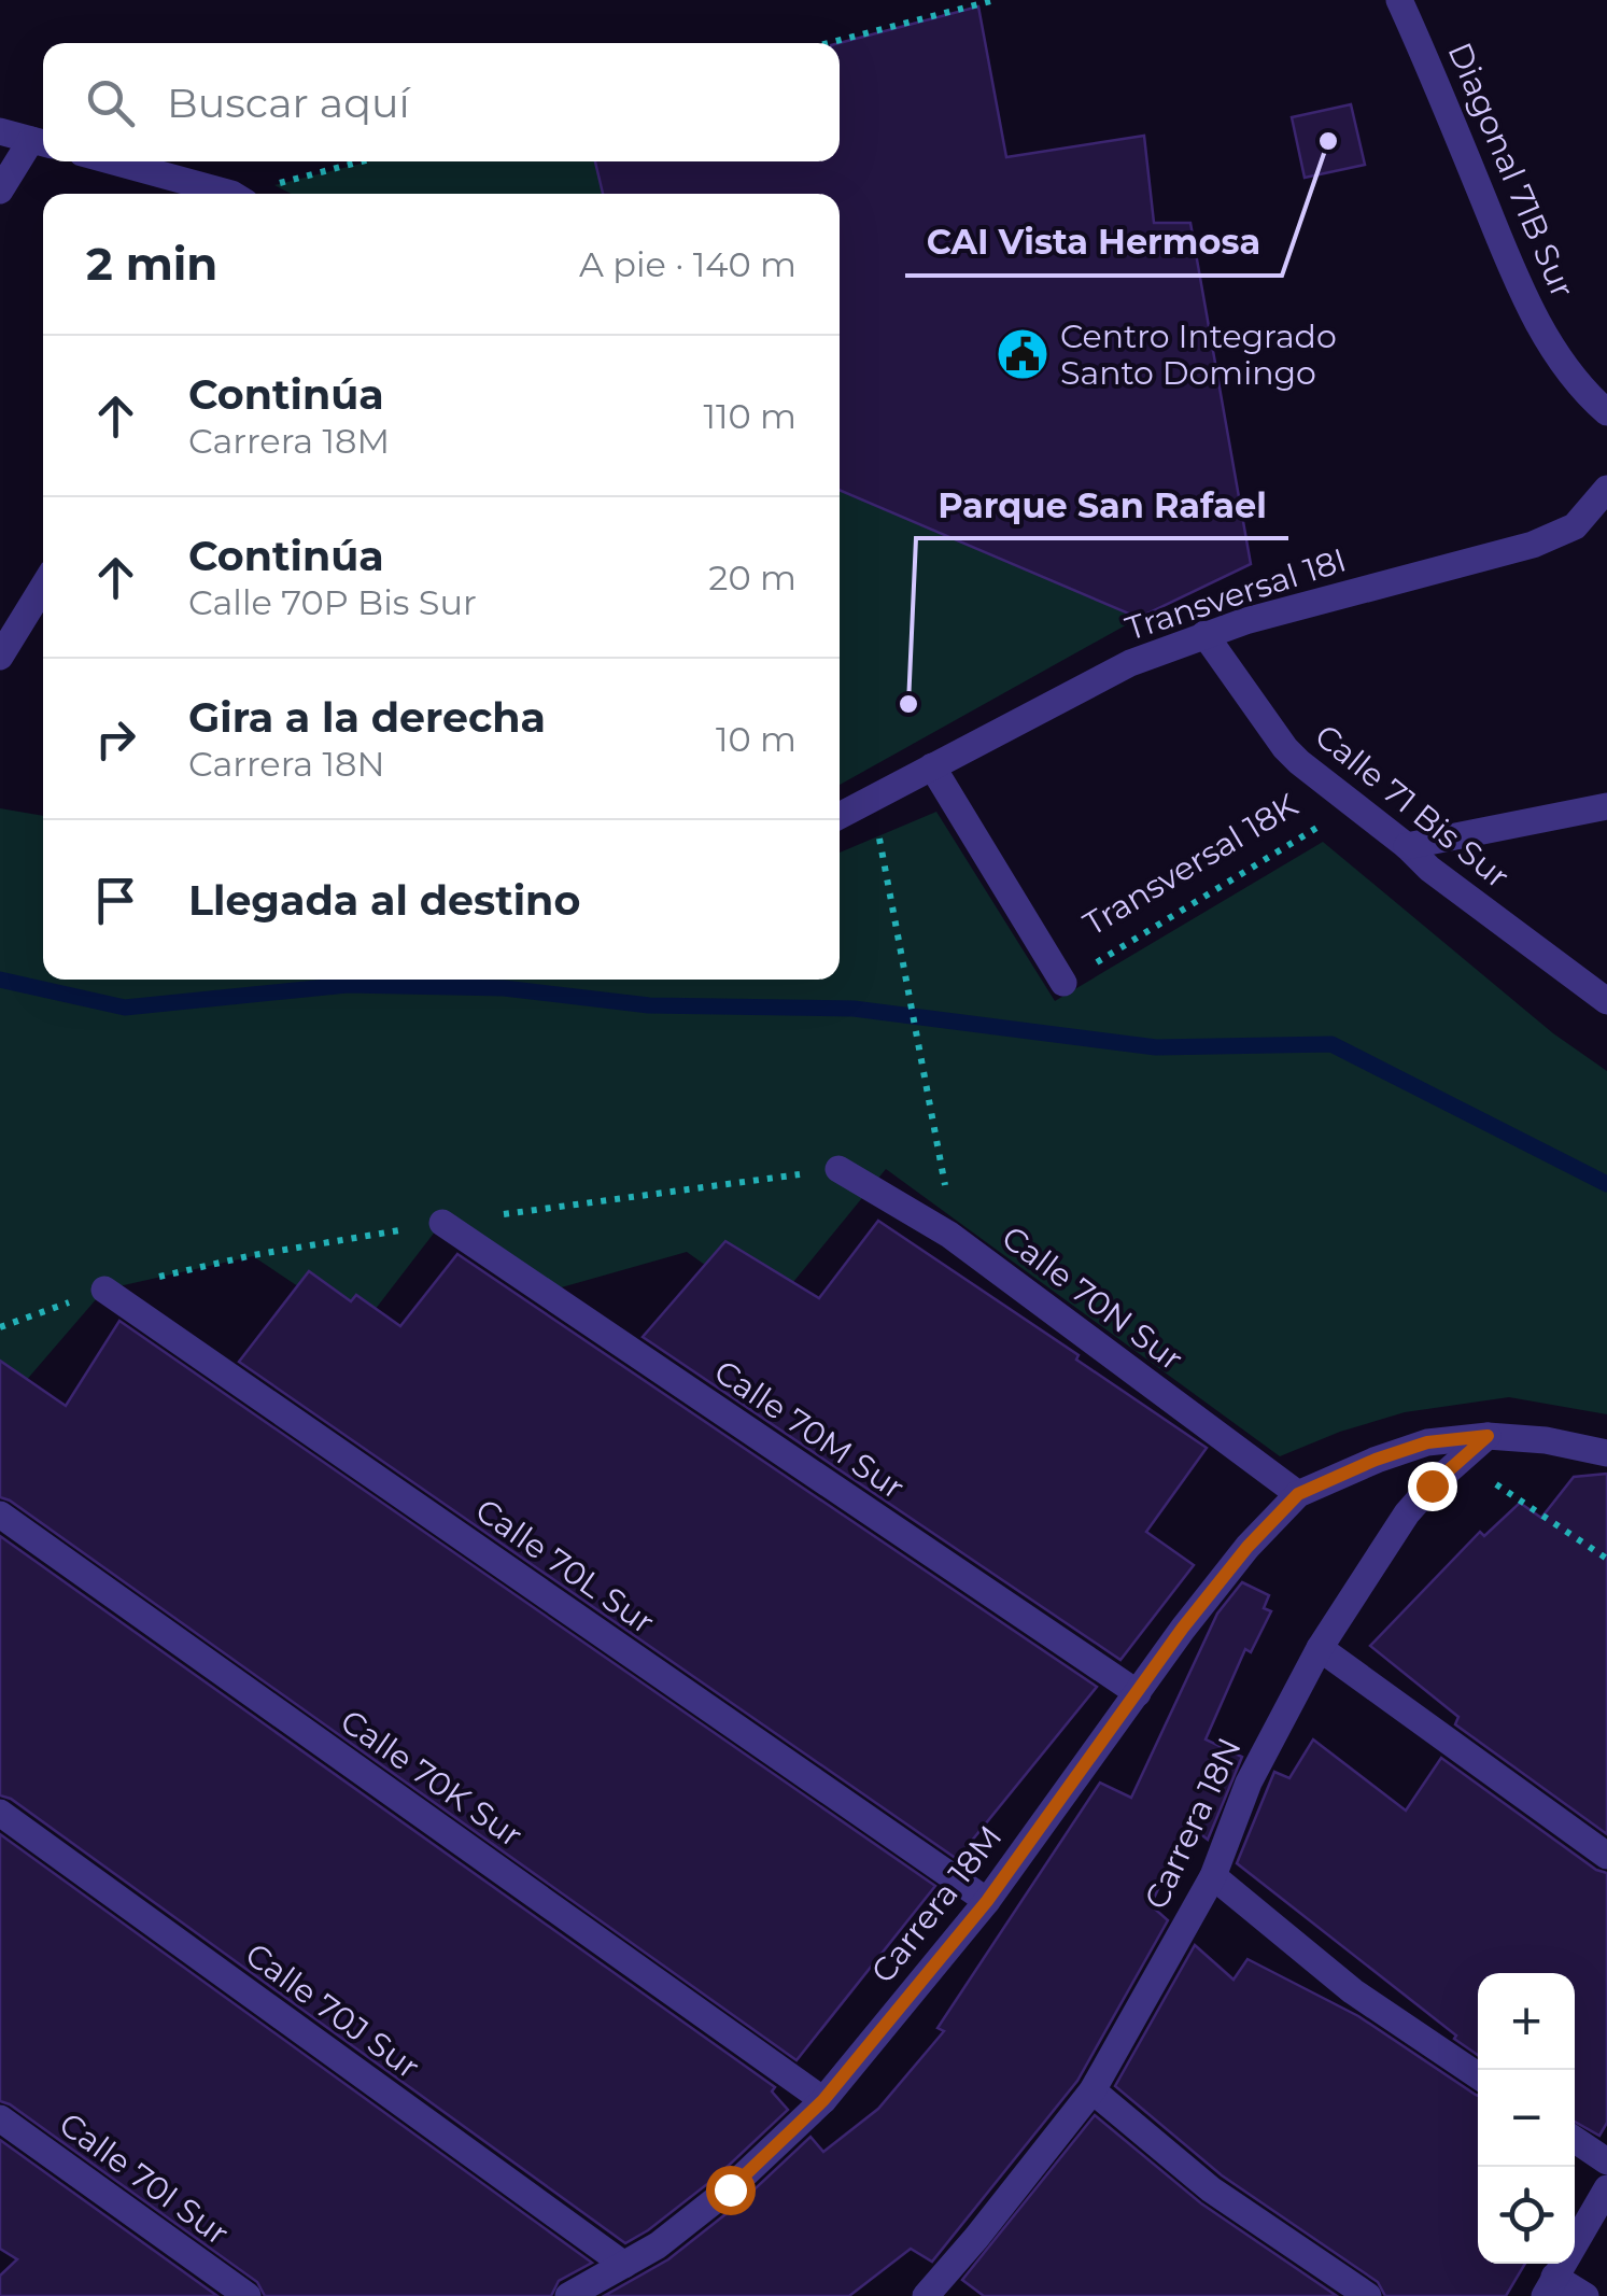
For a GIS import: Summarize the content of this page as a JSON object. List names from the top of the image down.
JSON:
{
  "streets": {
    "street": [
      "Diagonal 71B Sur",
      "Transversal 18I",
      "Calle 71 Bis Sur",
      "Calle 70N Sur",
      "Calle 70M Sur",
      "Calle 70L Sur",
      "Calle 70K Sur",
      "Carrera 18N",
      "Carrera 18M",
      "Calle 70J Sur",
      "Calle 70I Sur"
    ],
    "path": ["Transversal 18K"]
  },
  "crossings": [
    ["Transversal 18I", "Calle 71 Bis Sur"],
    ["Calle 71 Bis Sur", "Transversal 18K"],
    ["Calle 70N Sur", "Carrera 18M"],
    ["Calle 70M Sur", "Carrera 18M"],
    ["Calle 70L Sur", "Carrera 18M"],
    ["Calle 70K Sur", "Carrera 18M"],
    ["Carrera 18M", "Calle 70J Sur"]
  ],
  "places": {
    "other": ["CAI Vista Hermosa", "Parque San Rafael"],
    "public building": ["Centro Integrado Santo Domingo"]
  },
  "page": {
    "search": "Buscar aquí",
    "heading": ["2 min", "A pie · 140 m"],
    "list": [
      ["Continúa", "Carrera 18M", "110 m"],
      ["Continúa", "Calle 70P Bis Sur", "20 m"],
      ["Gira a la derecha", "Carrera 18N", "10 m"],
      "Llegada al destino"
    ],
    "map_buttons": ["+", "−"]
  }
}
